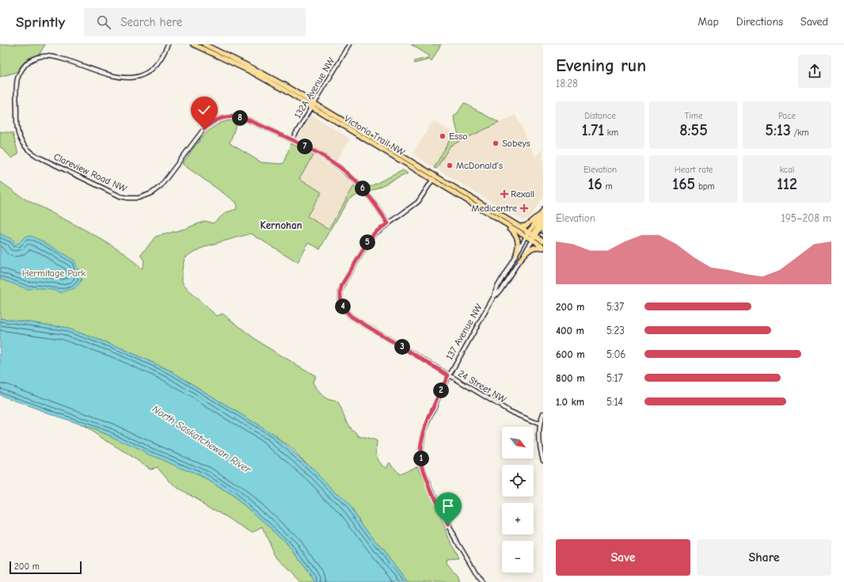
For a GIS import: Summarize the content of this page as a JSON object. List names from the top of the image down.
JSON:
{
  "streets": {
    "main road": ["Victoria Trail NW", "137 Avenue NW"],
    "street": ["132A Avenue NW", "Clareview Road NW", "24 Street NW"]
  },
  "crossings": [
    ["132A Avenue NW", "Victoria Trail NW"],
    ["132A Avenue NW", "Clareview Road NW"],
    ["Victoria Trail NW", "137 Avenue NW"],
    ["Clareview Road NW", "24 Street NW"],
    ["137 Avenue NW", "24 Street NW"]
  ],
  "districts": ["Kernohan"],
  "water": ["North Saskatchewan River"],
  "parks": ["Hermitage Park"],
  "places": {
    "other": ["Esso", "Sobeys", "McDonald's"],
    "health": ["Rexall", "Medicentre"]
  },
  "scale_bar": "200 m",
  "north": "bottom right",
  "page": {
    "header": "Sprintly",
    "search": "Search here",
    "nav": ["Map", "Directions", "Saved"],
    "heading": ["Evening run", "18:28"],
    "stats": [
      ["Distance", "1.71 km"],
      ["Time", "8:55"],
      ["Pace", "5:13 /km"],
      ["Elevation", "16 m"],
      ["Heart rate", "165 bpm"],
      ["kcal", "112"]
    ],
    "pins": [
      "8",
      "7",
      "6",
      "5",
      "4",
      "3",
      "2",
      "1"
    ],
    "chart": ["Elevation", "195–208 m"],
    "list": [
      {
        "name": "200 m",
        "note": "5:37"
      },
      {
        "name": "400 m",
        "note": "5:23"
      },
      {
        "name": "600 m",
        "note": "5:06"
      },
      {
        "name": "800 m",
        "note": "5:17"
      },
      {
        "name": "1.0 km",
        "note": "5:14"
      }
    ],
    "map_buttons": ["+", "−"],
    "buttons": ["Save", "Share"],
    "scale": "200 m"
  }
}
